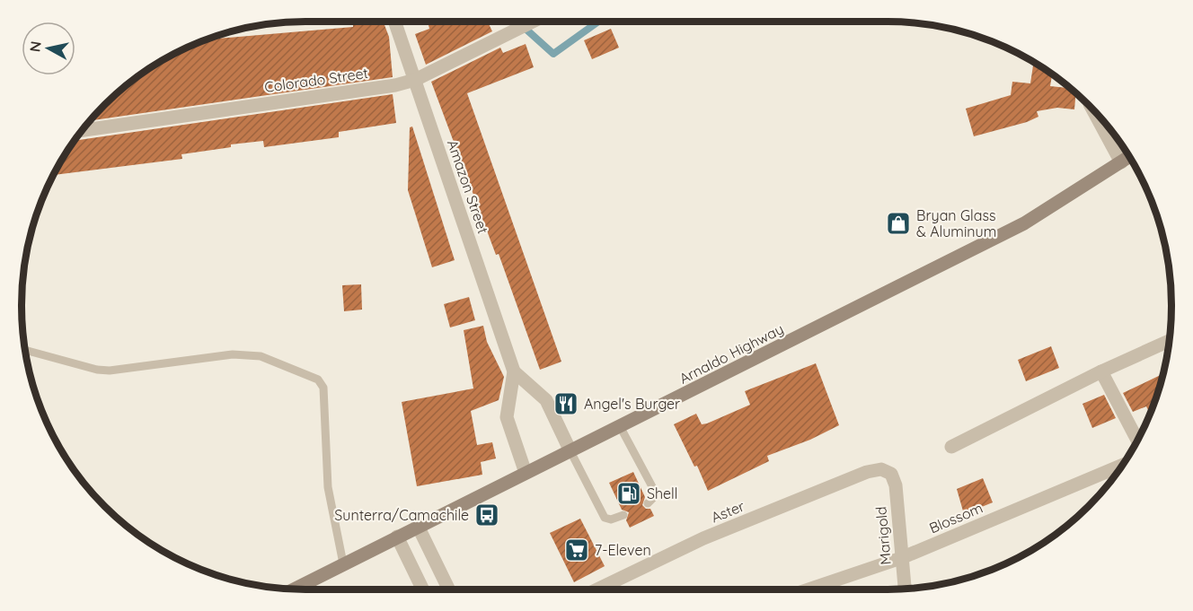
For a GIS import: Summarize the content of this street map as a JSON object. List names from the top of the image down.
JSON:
{
  "streets": {
    "main road": ["Arnaldo Highway"],
    "street": [
      "Colorado Street",
      "Amazon Street",
      "Aster",
      "Blossom",
      "Marigold"
    ]
  },
  "crossings": [
    ["Colorado Street", "Amazon Street"],
    ["Amazon Street", "Arnaldo Highway"],
    ["Aster", "Marigold"],
    ["Blossom", "Marigold"]
  ],
  "places": {
    "shop": ["Bryan Glass & Aluminum"],
    "restaurant": ["Angel's Burger"],
    "fuel station": ["Shell"],
    "bus stop": ["Sunterra/Camachile"],
    "supermarket": ["7-Eleven"]
  },
  "north": "left"
}
